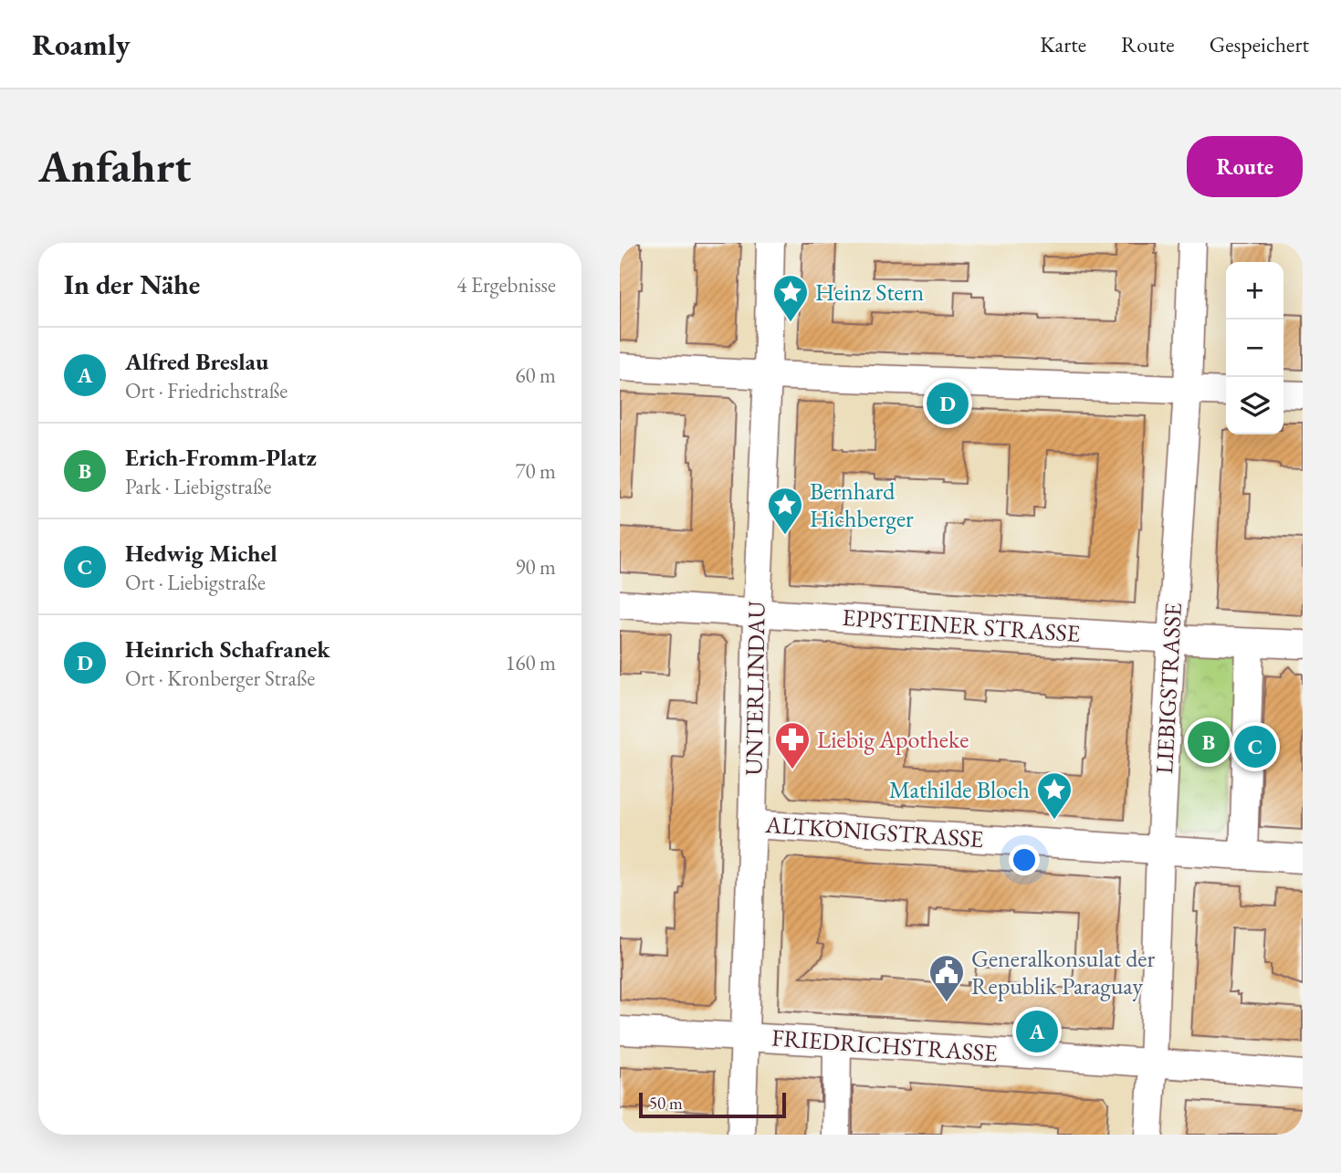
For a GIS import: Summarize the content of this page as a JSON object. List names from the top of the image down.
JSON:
{
  "streets": {
    "street": [
      "EPPSTEINER STRASSE",
      "UNTERLINDAU",
      "LIEBIGSTRASSE",
      "ALTKÖNIGSTRASSE",
      "FRIEDRICHSTRASSE"
    ]
  },
  "crossings": [
    ["EPPSTEINER STRASSE", "UNTERLINDAU"],
    ["EPPSTEINER STRASSE", "LIEBIGSTRASSE"],
    ["UNTERLINDAU", "ALTKÖNIGSTRASSE"],
    ["UNTERLINDAU", "FRIEDRICHSTRASSE"],
    ["LIEBIGSTRASSE", "ALTKÖNIGSTRASSE"],
    ["LIEBIGSTRASSE", "FRIEDRICHSTRASSE"]
  ],
  "places": {
    "place": ["Heinz Stern", "Bernhard Hichberger", "Mathilde Bloch"],
    "pharmacy": ["Liebig Apotheke"],
    "public building": ["Generalkonsulat der Republik Paraguay"]
  },
  "scale_bar": "50 m",
  "page": {
    "header": "Roamly",
    "nav": ["Karte", "Route", "Gespeichert"],
    "buttons": "Route",
    "title": "Anfahrt",
    "heading": ["In der Nähe", "4 Ergebnisse"],
    "map_buttons": ["+", "−"],
    "list": [
      {
        "mark": "A",
        "name": "Alfred Breslau",
        "note": "Ort · Friedrichstraße",
        "value": "60 m"
      },
      {
        "mark": "B",
        "name": "Erich-Fromm-Platz",
        "note": "Park · Liebigstraße",
        "value": "70 m"
      },
      {
        "mark": "C",
        "name": "Hedwig Michel",
        "note": "Ort · Liebigstraße",
        "value": "90 m"
      },
      {
        "mark": "D",
        "name": "Heinrich Schafranek",
        "note": "Ort · Kronberger Straße",
        "value": "160 m"
      }
    ],
    "pins": [
      "D",
      "B",
      "C",
      "A"
    ],
    "scale": "50 m"
  }
}
